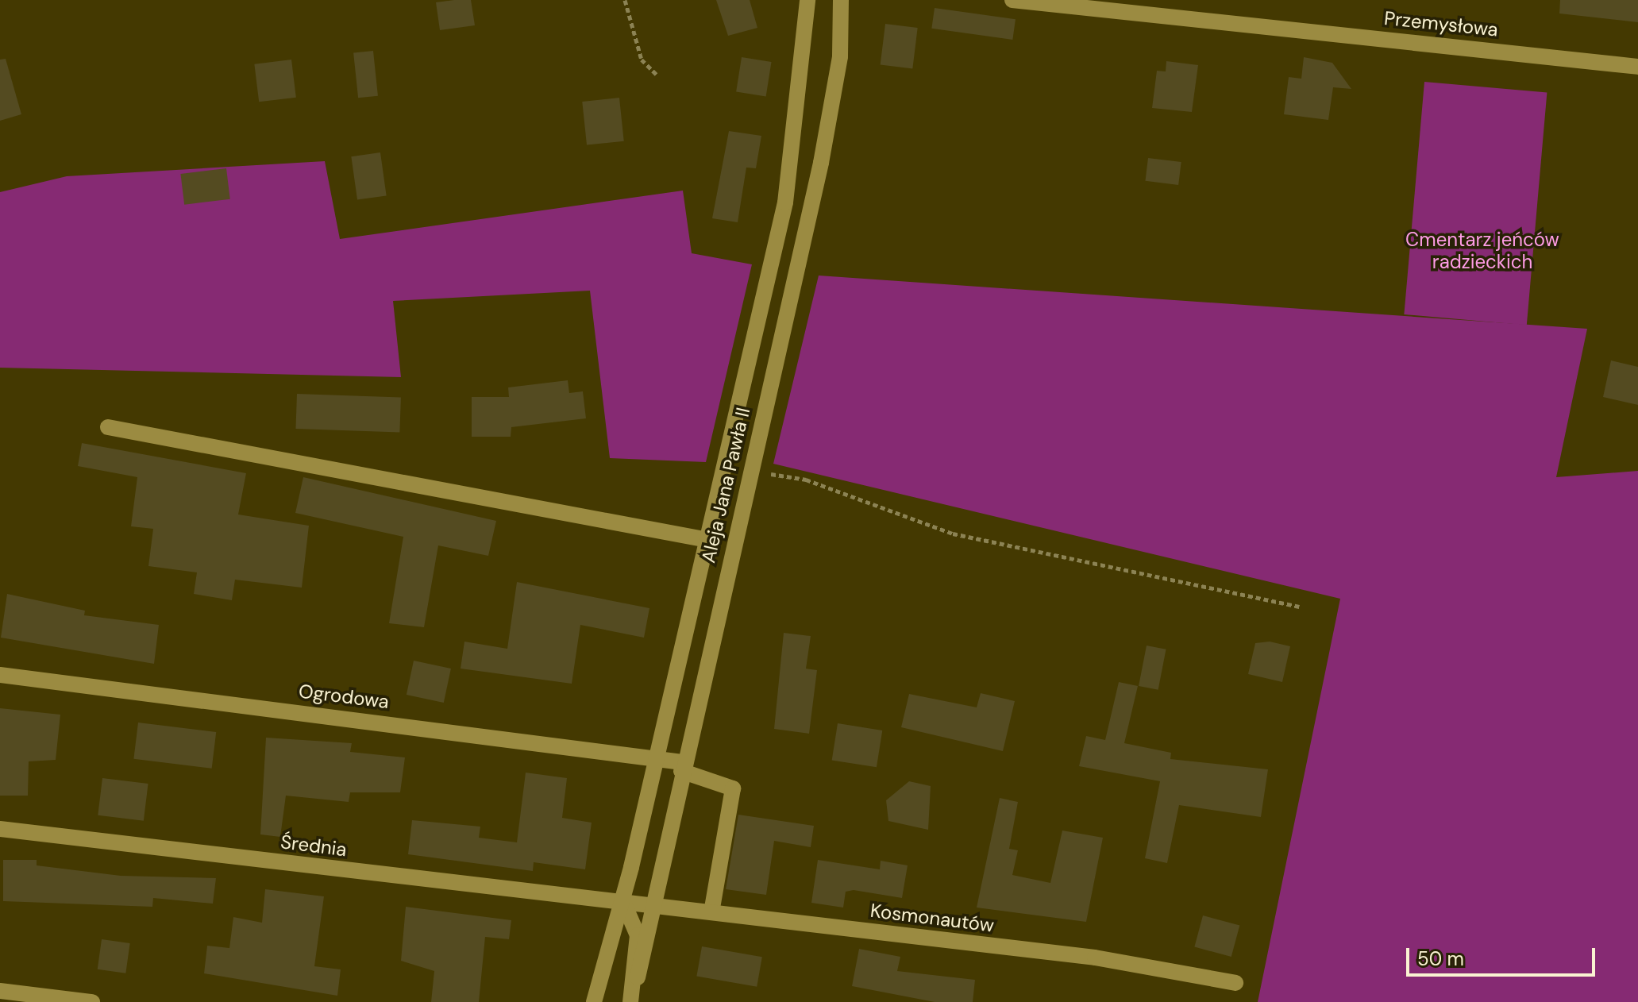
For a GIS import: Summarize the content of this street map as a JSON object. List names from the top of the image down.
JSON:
{
  "streets": {
    "street": [
      "Przemysłowa",
      "Aleja Jana Pawła II",
      "Ogrodowa",
      "Średnia",
      "Kosmonautów"
    ]
  },
  "crossings": [
    ["Aleja Jana Pawła II", "Ogrodowa"],
    ["Aleja Jana Pawła II", "Średnia"],
    ["Aleja Jana Pawła II", "Kosmonautów"],
    ["Ogrodowa", "Kosmonautów"],
    ["Średnia", "Kosmonautów"]
  ],
  "parks": ["Cmentarz jeńców radzieckich"],
  "scale_bar": "50 m"
}
